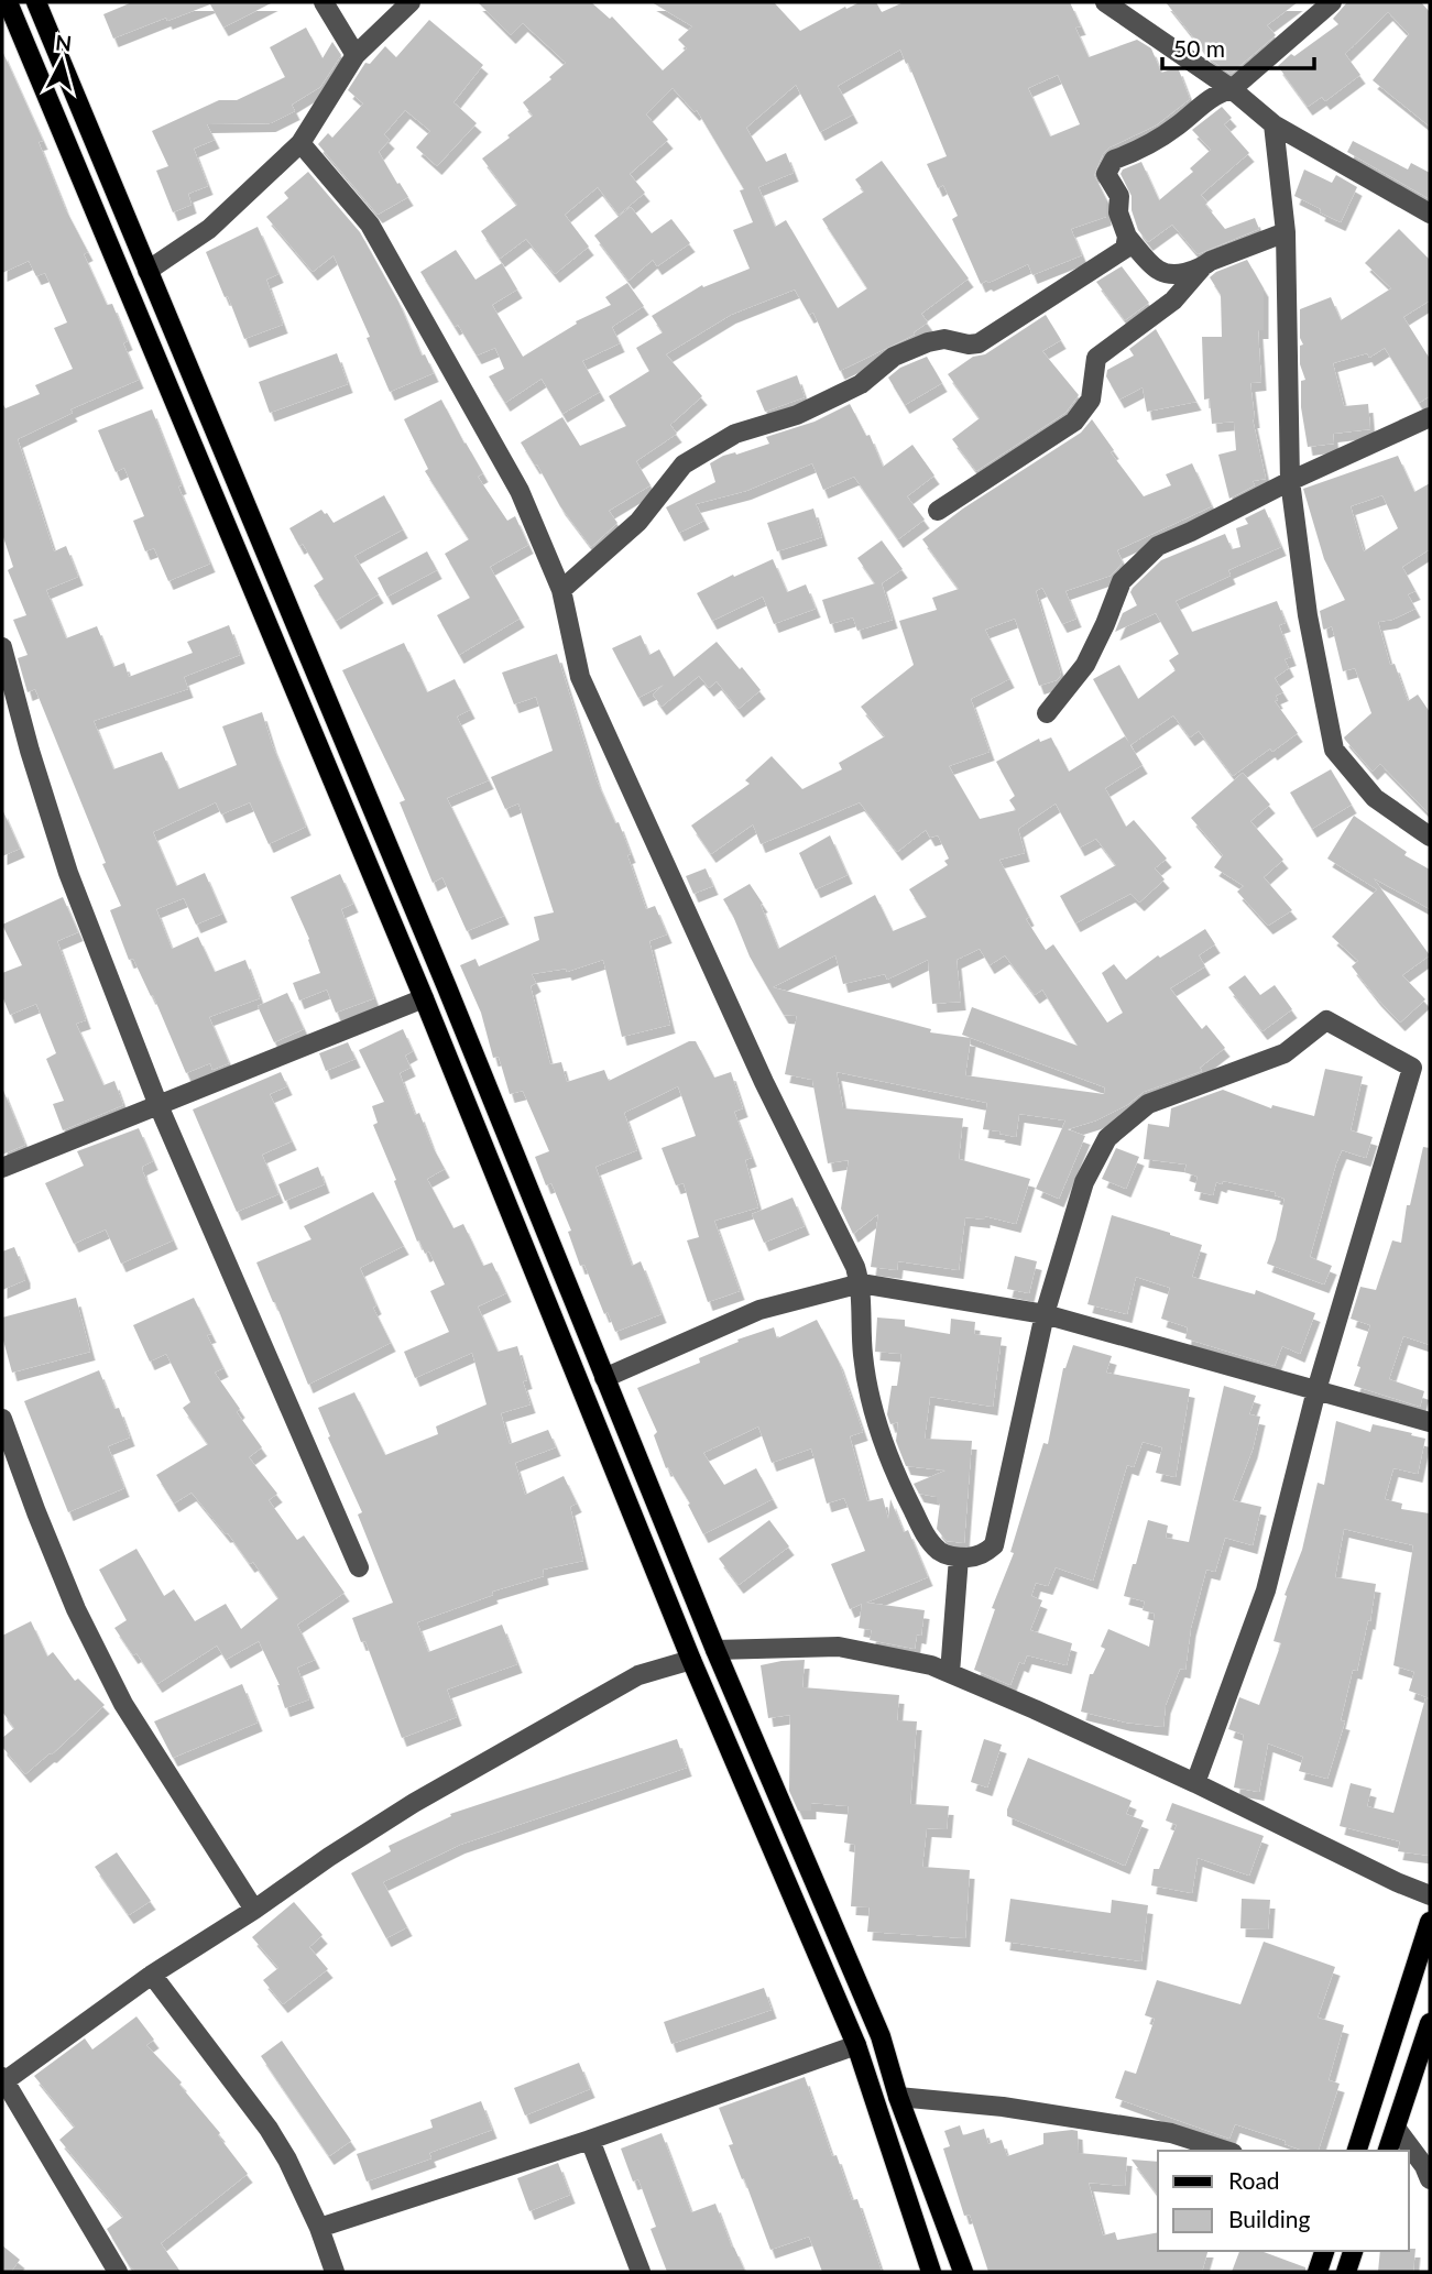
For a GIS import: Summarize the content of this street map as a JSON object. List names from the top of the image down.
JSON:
{
  "legend": ["Road", "Building"],
  "scale_bar": "50 m",
  "north": "top"
}
